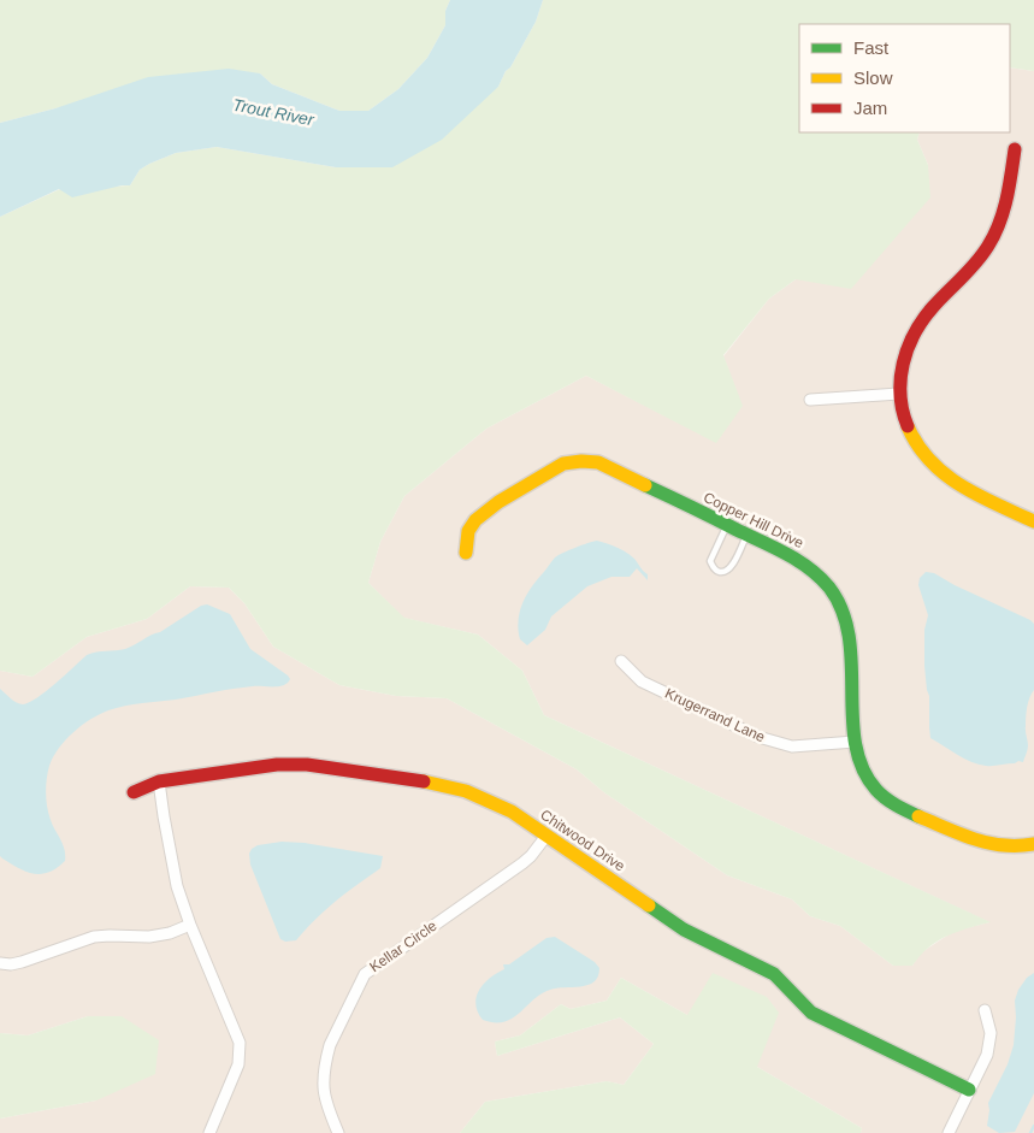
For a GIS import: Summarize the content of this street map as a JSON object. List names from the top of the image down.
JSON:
{
  "streets": {
    "street": [
      "Copper Hill Drive",
      "Krugerrand Lane",
      "Chitwood Drive",
      "Kellar Circle"
    ]
  },
  "crossings": [
    ["Copper Hill Drive", "Krugerrand Lane"],
    ["Chitwood Drive", "Kellar Circle"]
  ],
  "water": ["Trout River"],
  "legend": ["Fast", "Slow", "Jam"]
}
